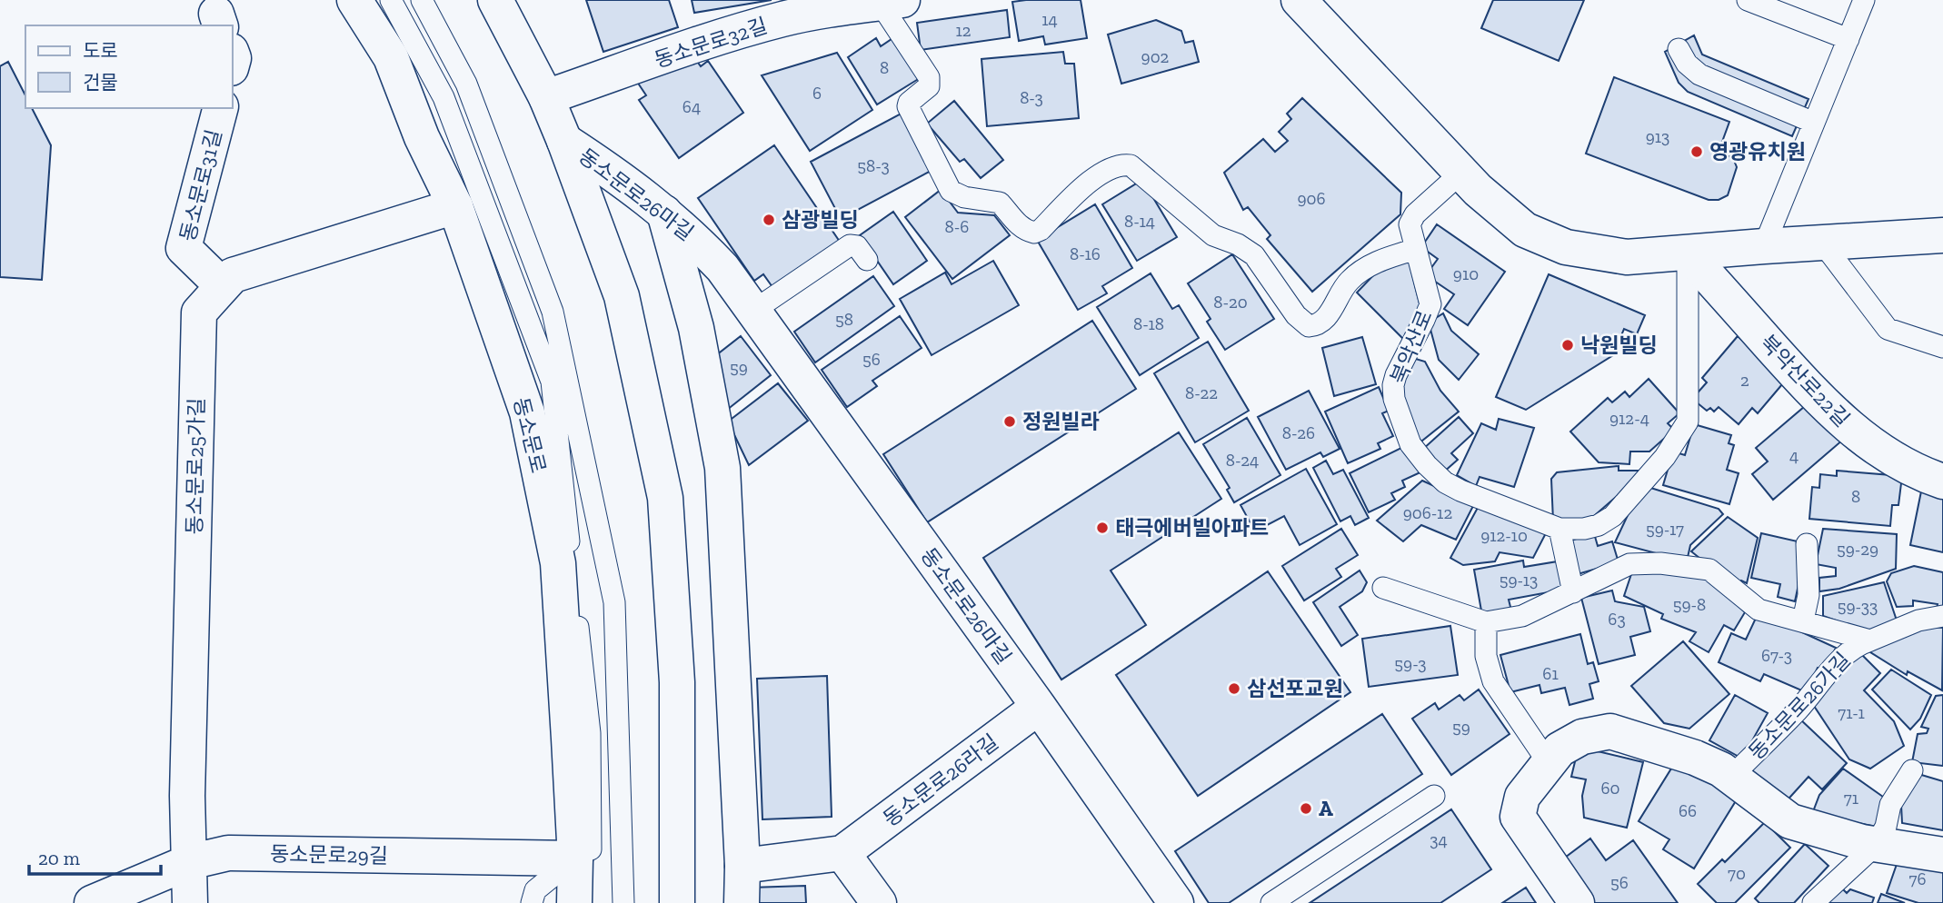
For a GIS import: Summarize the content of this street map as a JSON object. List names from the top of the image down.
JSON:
{
  "streets": {
    "street": [
      "동소문로32길",
      "동소문로31길",
      "동소문로26마길",
      "북악산로22길",
      "동소문로",
      "동소문로25가길",
      "동소문로26가길",
      "동소문로26라길",
      "동소문로29길"
    ],
    "lane": ["북악산로"]
  },
  "crossings": [
    ["동소문로32길", "북악산로"],
    ["동소문로31길", "동소문로25가길"],
    ["동소문로26마길", "동소문로26라길"],
    ["북악산로", "북악산로22길"],
    ["동소문로", "동소문로25가길"],
    ["동소문로", "동소문로29길"],
    ["동소문로25가길", "동소문로29길"]
  ],
  "places": [
    "영광유치원",
    "삼광빌딩",
    "낙원빌딩",
    "정원빌라",
    "태극에버빌아파트",
    "삼선포교원",
    "A"
  ],
  "house_numbers": [
    "14",
    "12",
    "902",
    "8",
    "6",
    "8-3",
    "64",
    "913",
    "58-3",
    "906",
    "8-14",
    "8-6",
    "8-16",
    "910",
    "8-20",
    "58",
    "8-18",
    "56",
    "59",
    "2",
    "8-22",
    "912-4",
    "8-26",
    "4",
    "8-24",
    "8",
    "906-12",
    "59-17",
    "912-10",
    "59-29",
    "59-13",
    "59-8",
    "59-33",
    "63",
    "67-3",
    "59-3",
    "61",
    "71-1",
    "59",
    "60",
    "71",
    "66",
    "34",
    "70",
    "76",
    "56"
  ],
  "legend": ["도로", "건물"],
  "scale_bar": "20 m"
}
